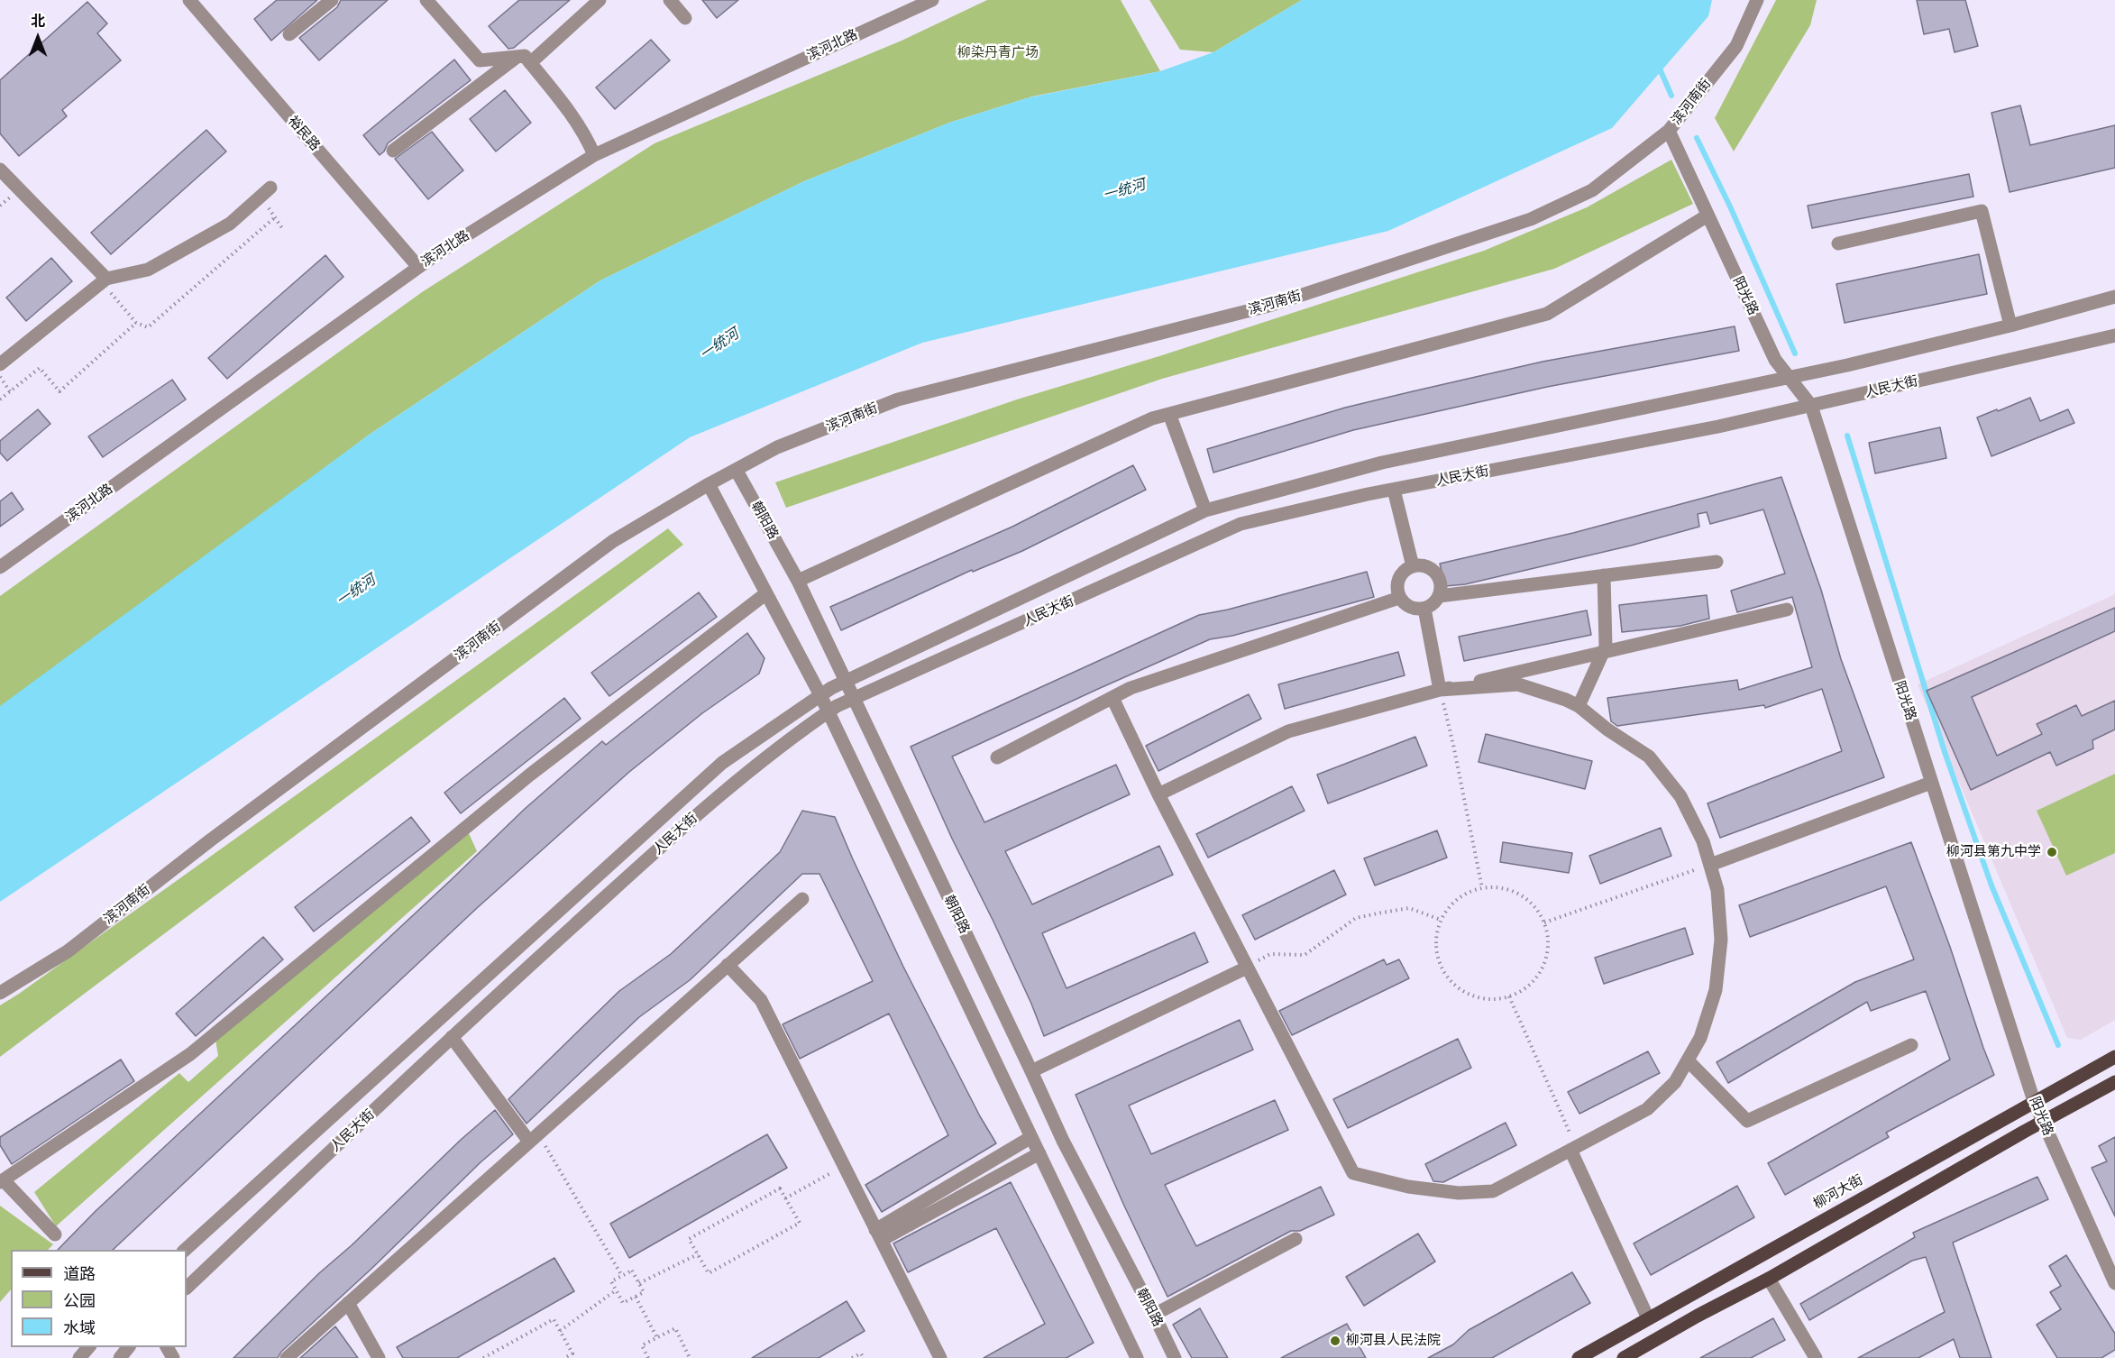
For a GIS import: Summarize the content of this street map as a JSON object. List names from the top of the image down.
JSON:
{
  "streets": {
    "main road": ["柳河大街"],
    "street": [
      "滨河北路",
      "滨河南街",
      "裕民路",
      "阳光路",
      "人民大街",
      "朝阳路"
    ]
  },
  "crossings": [
    ["滨河北路", "裕民路"],
    ["滨河南街", "阳光路"],
    ["滨河南街", "朝阳路"],
    ["阳光路", "人民大街"],
    ["阳光路", "柳河大街"],
    ["人民大街", "朝阳路"]
  ],
  "water": ["一统河"],
  "parks": ["柳染丹青广场"],
  "places": ["柳河县第九中学", "柳河县人民法院"],
  "legend": ["道路", "公园", "水域"],
  "north": "top"
}
